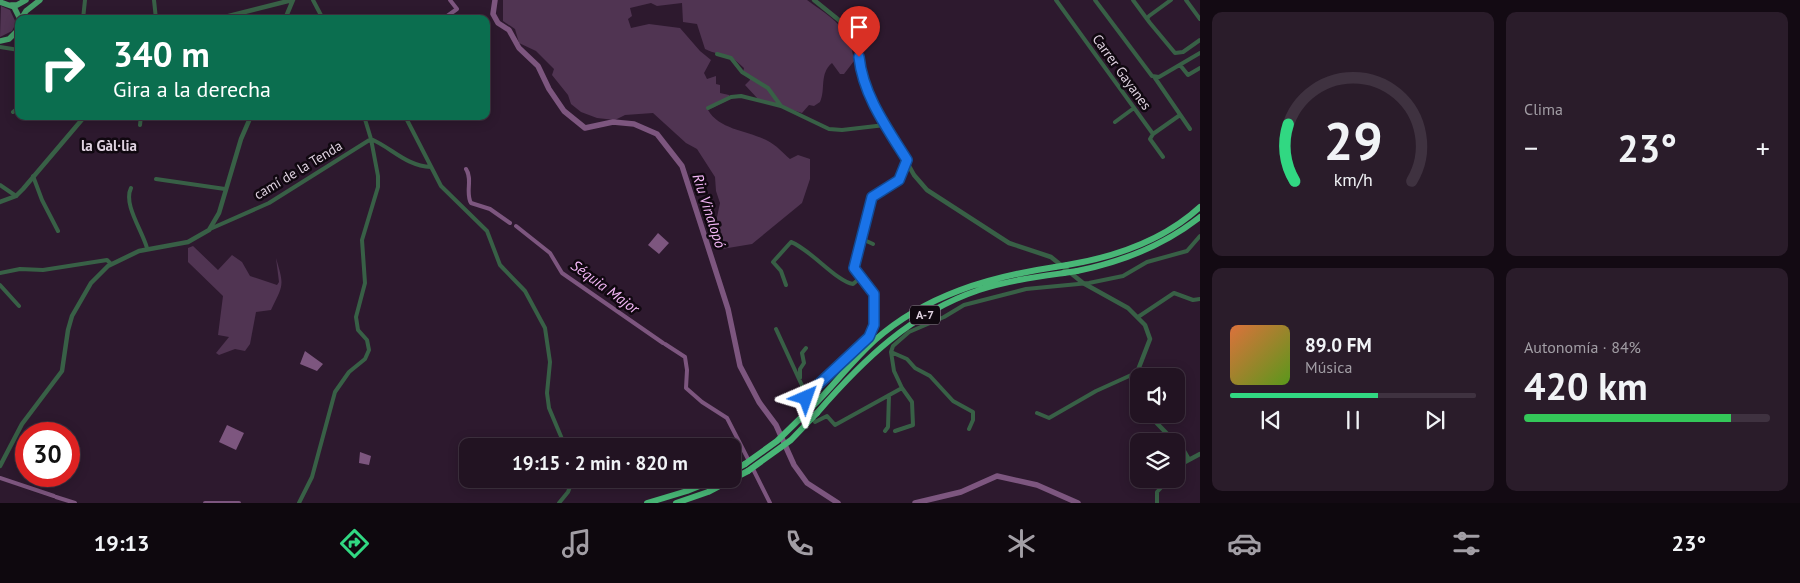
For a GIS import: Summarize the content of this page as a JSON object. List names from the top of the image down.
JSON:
{
  "streets": {
    "highway": ["A-7"],
    "street": ["Carrer Gayanes", "camí de la Tenda"]
  },
  "districts": ["la Gàl·lia"],
  "water": ["Riu Vinalopó", "Séquia Major"],
  "page": {
    "tile": [
      "Clima",
      ["Autonomía · 84%", "420 km"]
    ],
    "turn": ["340 m", "Gira a la derecha"],
    "heat": ["−", "23°", "+"],
    "song": ["89.0 FM", "Música"],
    "limit": "30",
    "trip": "19:15 · 2 min · 820 m",
    "tabs": ["19:13", "23°"],
    "gauge": ["29", "km/h"]
  }
}
